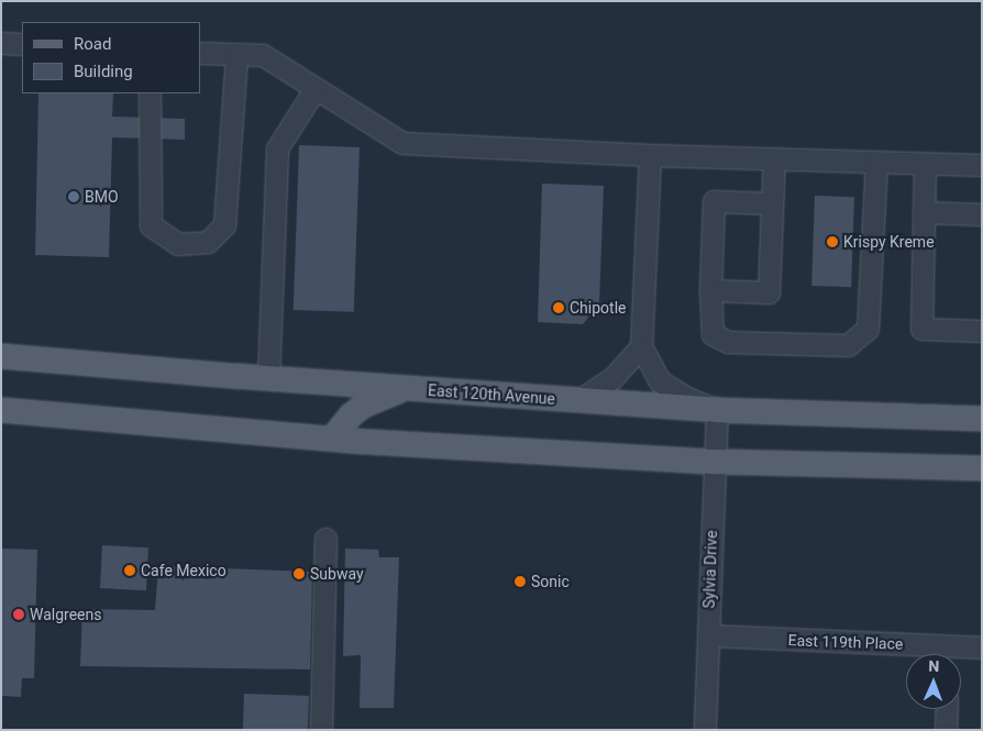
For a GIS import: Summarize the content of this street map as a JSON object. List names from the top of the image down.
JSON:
{
  "streets": {
    "main road": ["East 120th Avenue"],
    "street": ["Sylvia Drive", "East 119th Place"]
  },
  "crossings": [
    ["East 120th Avenue", "Sylvia Drive"],
    ["Sylvia Drive", "East 119th Place"]
  ],
  "places": [
    "BMO",
    "Krispy Kreme",
    "Chipotle",
    "Cafe Mexico",
    "Subway",
    "Sonic",
    "Walgreens"
  ],
  "legend": ["Road", "Building"],
  "north": "top"
}
